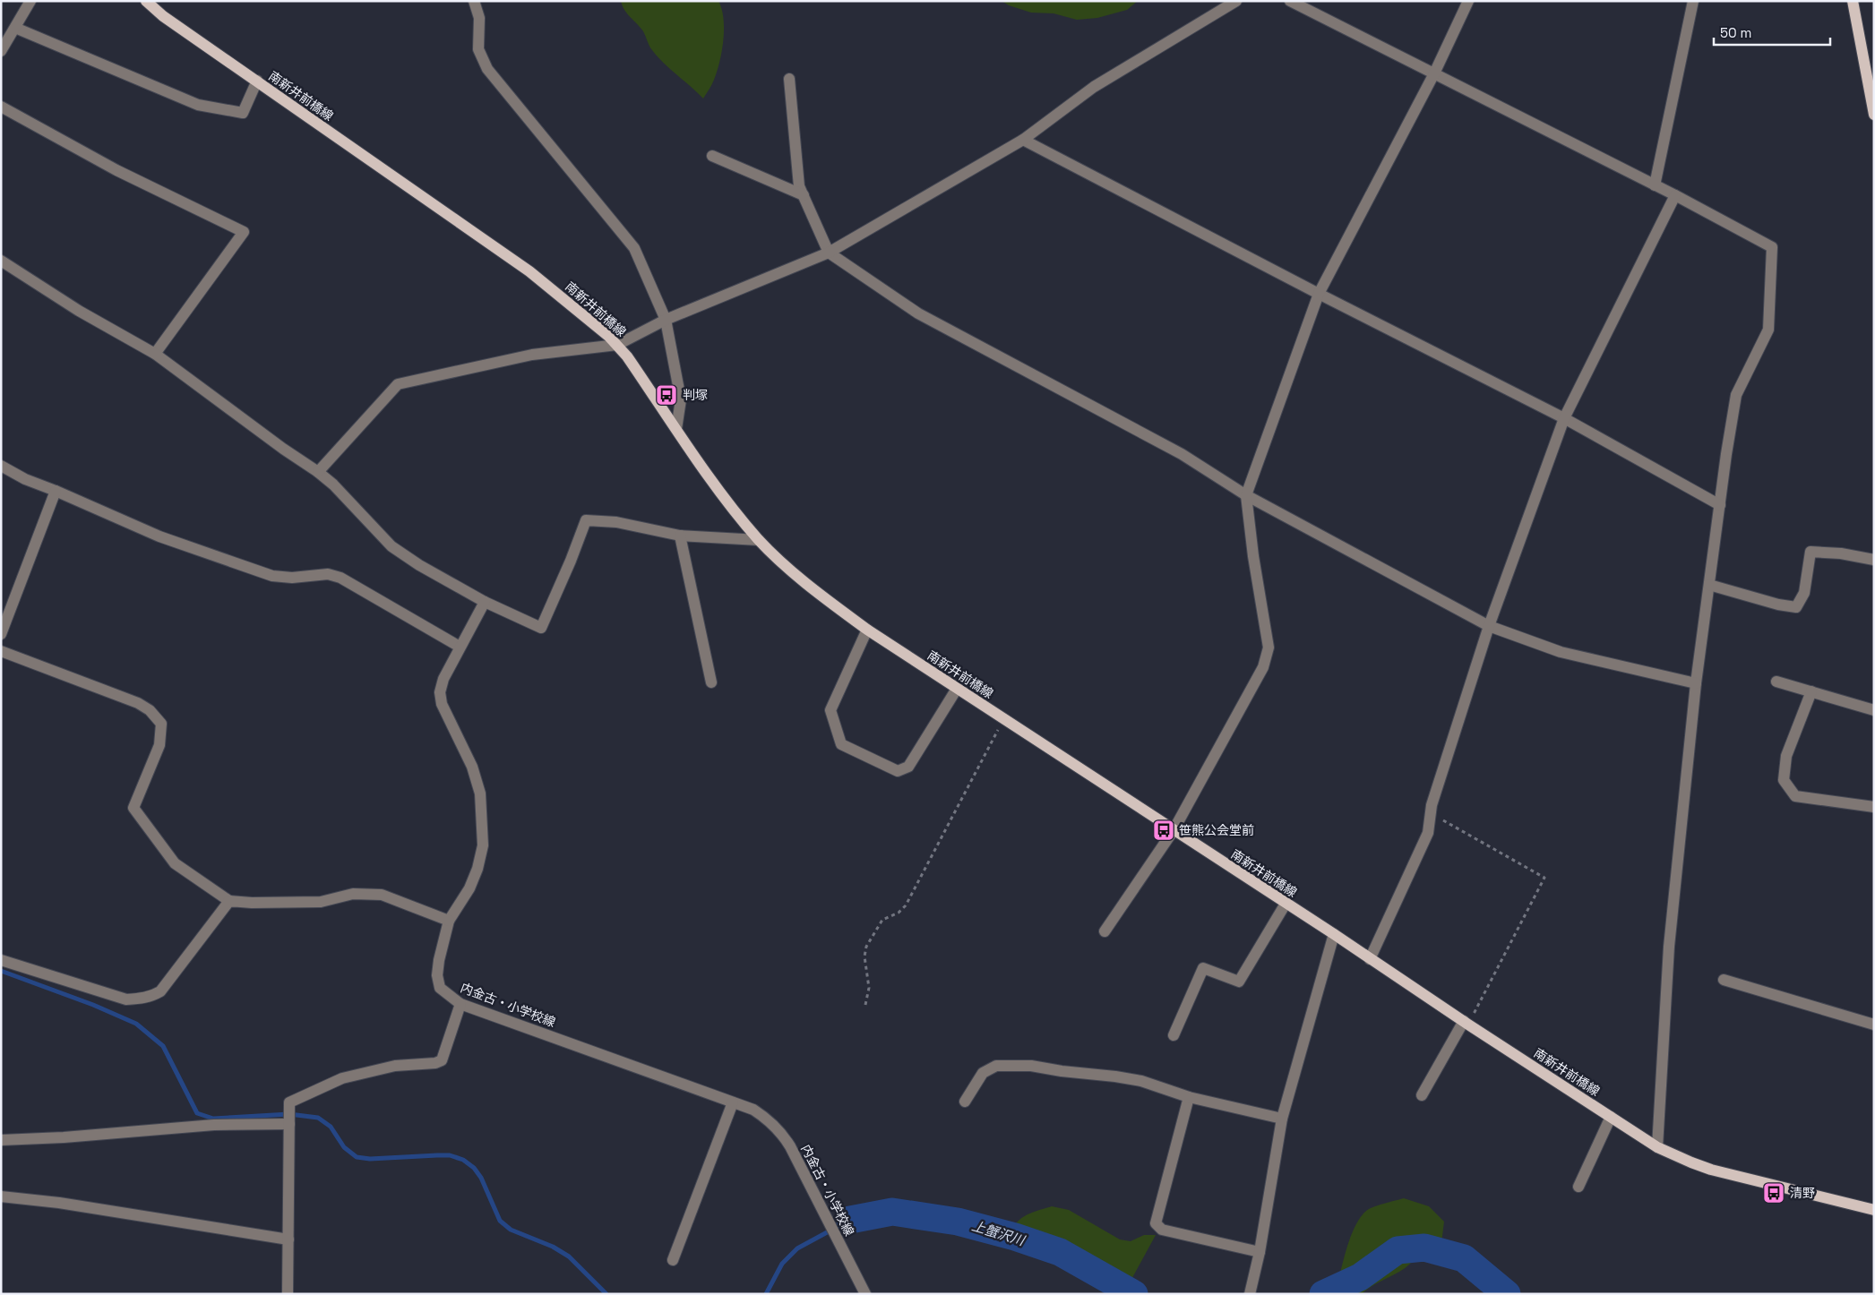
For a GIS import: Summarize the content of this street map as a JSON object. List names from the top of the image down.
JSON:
{
  "streets": {
    "main road": ["南新井前橋線"],
    "street": ["内金古・小学校線"]
  },
  "water": ["上蟹沢川"],
  "places": {
    "bus stop": ["判塚", "笹熊公会堂前", "清野"]
  },
  "scale_bar": "50 m"
}
